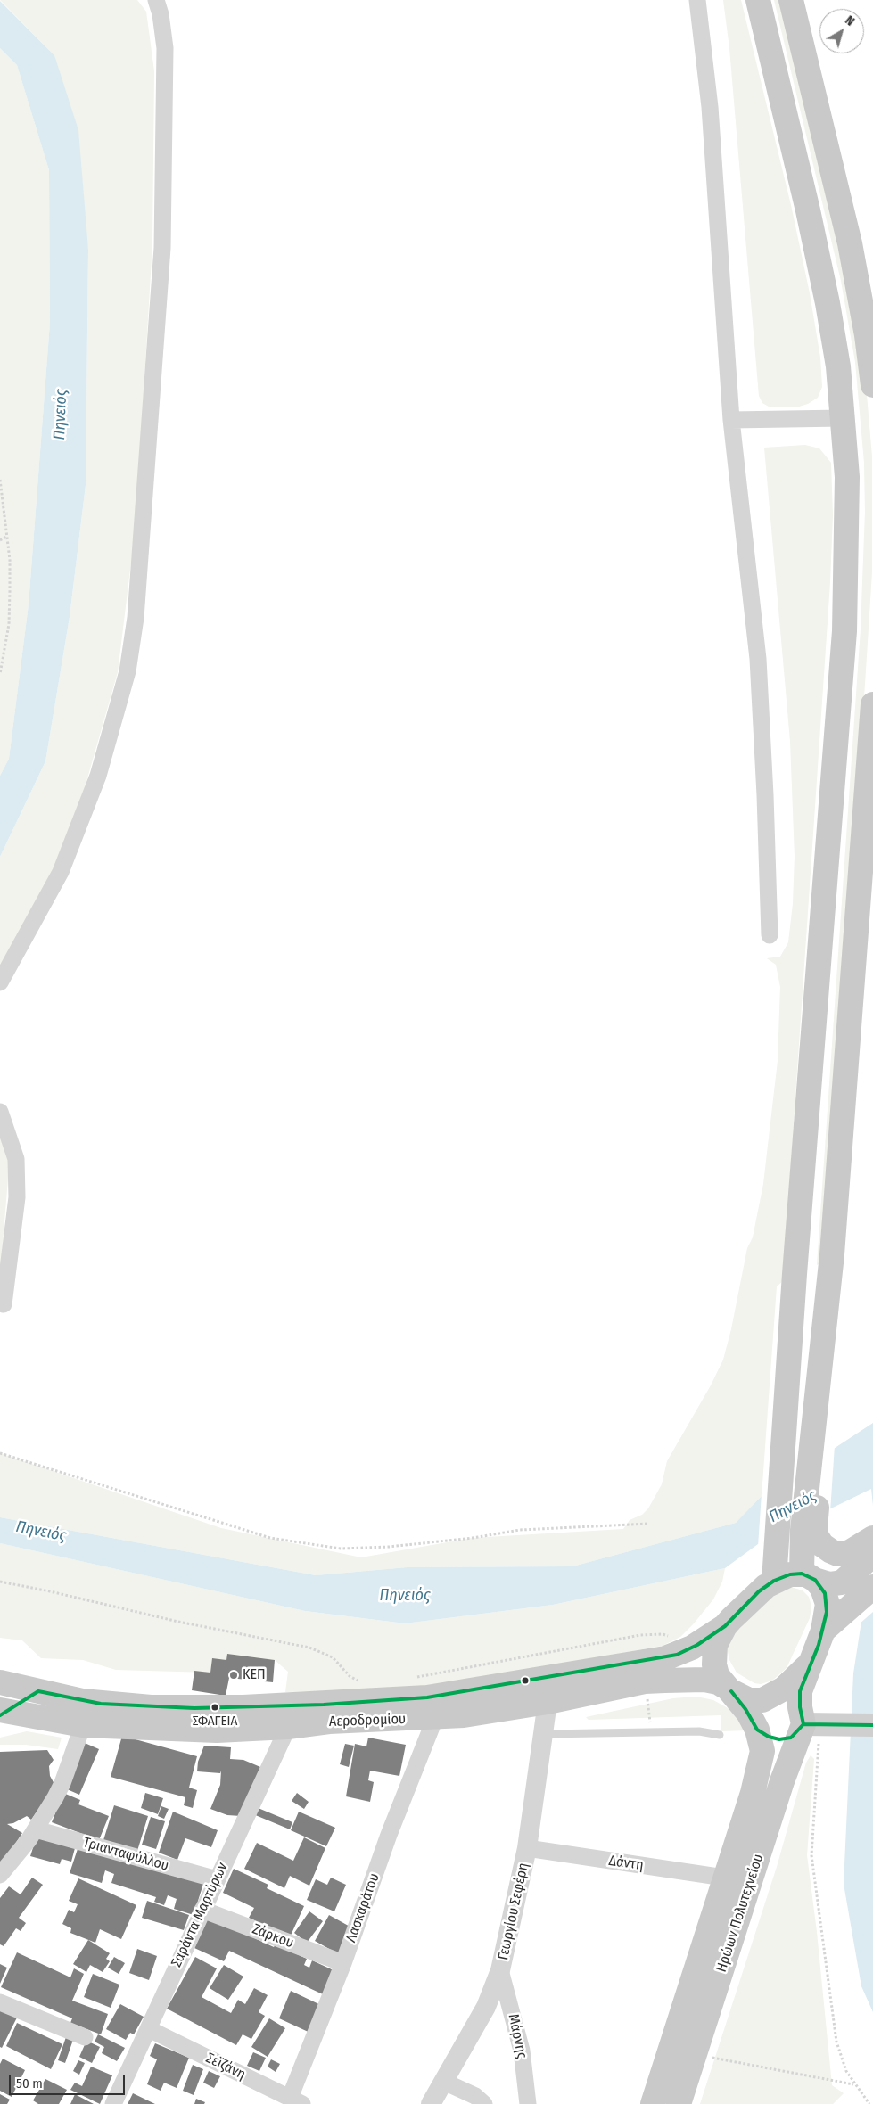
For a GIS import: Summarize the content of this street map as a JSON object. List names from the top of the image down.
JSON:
{
  "streets": {
    "main road": ["Αεροδρομίου", "Ηρώων Πολυτεχνείου"],
    "street": [
      "Τριανταφύλλου",
      "Δάντη",
      "Λασκαράτου",
      "Γεωργίου Σεφέρη",
      "Σαράντα Μαρτύρων",
      "Ζάρκου",
      "Μάρνης",
      "Σεϊζάνη"
    ]
  },
  "crossings": [
    ["Αεροδρομίου", "Λασκαράτου"],
    ["Αεροδρομίου", "Γεωργίου Σεφέρη"],
    ["Αεροδρομίου", "Ηρώων Πολυτεχνείου"],
    ["Αεροδρομίου", "Σαράντα Μαρτύρων"],
    ["Τριανταφύλλου", "Σαράντα Μαρτύρων"],
    ["Δάντη", "Γεωργίου Σεφέρη"],
    ["Δάντη", "Ηρώων Πολυτεχνείου"],
    ["Λασκαράτου", "Ζάρκου"],
    ["Λασκαράτου", "Σεϊζάνη"],
    ["Γεωργίου Σεφέρη", "Μάρνης"],
    ["Σαράντα Μαρτύρων", "Ζάρκου"],
    ["Σαράντα Μαρτύρων", "Σεϊζάνη"]
  ],
  "water": ["Πηνειός"],
  "places": ["ΚΕΠ", "ΣΦΑΓΕΙΑ"],
  "scale_bar": "50 m",
  "north": "top right"
}
